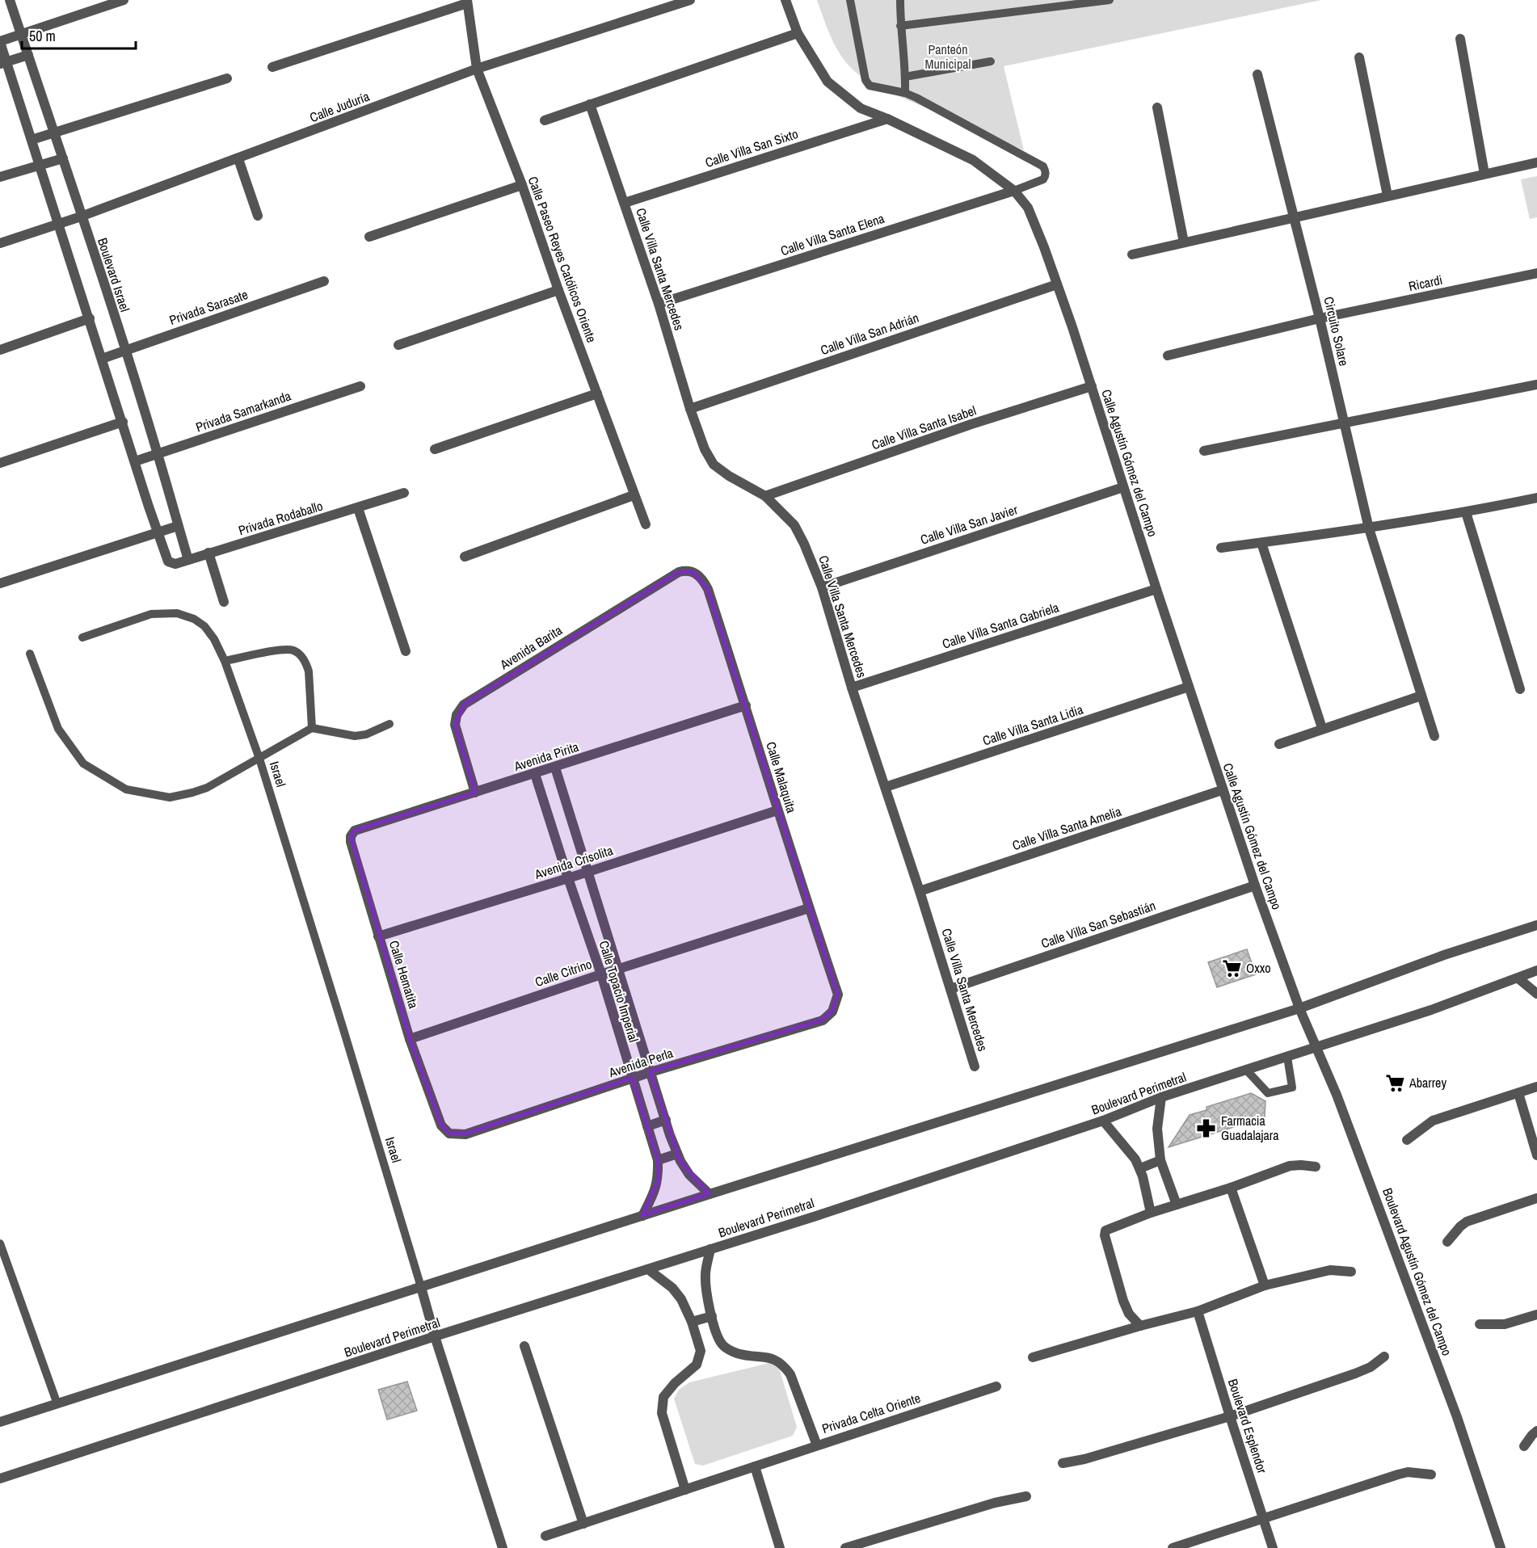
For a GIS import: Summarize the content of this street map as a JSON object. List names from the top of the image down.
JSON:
{
  "streets": {
    "street": [
      "Calle Juduría",
      "Calle Villa San Sixto",
      "Calle Villa Santa Elena",
      "Calle Paseo Reyes Católicos Oriente",
      "Calle Villa Santa Mercedes",
      "Boulevard Israel",
      "Ricardi",
      "Privada Sarasate",
      "Circuito Solare",
      "Calle Villa San Adrián",
      "Privada Samarkanda",
      "Calle Villa Santa Isabel",
      "Calle Agustín Gómez del Campo",
      "Privada Rodaballo",
      "Calle Villa San Javier",
      "Calle Villa Santa Gabriela",
      "Avenida Barita",
      "Calle Villa Santa Lidia",
      "Avenida Pirita",
      "Israel",
      "Calle Malaquita",
      "Calle Villa Santa Amelia",
      "Avenida Crisolita",
      "Calle Villa San Sebastián",
      "Calle Citrino",
      "Calle Hematita",
      "Calle Topacio Imperial",
      "Avenida Perla",
      "Boulevard Perimetral",
      "Boulevard Agustín Gómez del Campo",
      "Privada Celta Oriente",
      "Boulevard Esplendor"
    ]
  },
  "crossings": [
    ["Calle Juduría", "Calle Paseo Reyes Católicos Oriente"],
    ["Calle Juduría", "Boulevard Israel"],
    ["Calle Villa San Sixto", "Calle Villa Santa Mercedes"],
    ["Calle Villa San Sixto", "Calle Agustín Gómez del Campo"],
    ["Calle Villa Santa Elena", "Calle Villa Santa Mercedes"],
    ["Calle Villa Santa Elena", "Calle Agustín Gómez del Campo"],
    ["Calle Villa Santa Mercedes", "Calle Villa San Adrián"],
    ["Calle Villa Santa Mercedes", "Calle Villa Santa Isabel"],
    ["Calle Villa Santa Mercedes", "Calle Villa San Javier"],
    ["Calle Villa Santa Mercedes", "Calle Villa Santa Gabriela"],
    ["Calle Villa Santa Mercedes", "Calle Villa Santa Lidia"],
    ["Calle Villa Santa Mercedes", "Calle Villa Santa Amelia"],
    ["Calle Villa Santa Mercedes", "Calle Villa San Sebastián"],
    ["Boulevard Israel", "Privada Sarasate"],
    ["Boulevard Israel", "Privada Samarkanda"],
    ["Boulevard Israel", "Privada Rodaballo"],
    ["Ricardi", "Circuito Solare"],
    ["Calle Villa San Adrián", "Calle Agustín Gómez del Campo"],
    ["Calle Villa Santa Isabel", "Calle Agustín Gómez del Campo"],
    ["Calle Agustín Gómez del Campo", "Calle Villa San Javier"],
    ["Calle Agustín Gómez del Campo", "Calle Villa Santa Gabriela"],
    ["Calle Agustín Gómez del Campo", "Calle Villa Santa Lidia"],
    ["Calle Agustín Gómez del Campo", "Calle Villa Santa Amelia"],
    ["Calle Agustín Gómez del Campo", "Calle Villa San Sebastián"],
    ["Calle Agustín Gómez del Campo", "Boulevard Agustín Gómez del Campo"],
    ["Avenida Barita", "Avenida Pirita"],
    ["Avenida Barita", "Calle Malaquita"],
    ["Avenida Pirita", "Calle Malaquita"],
    ["Avenida Pirita", "Calle Hematita"],
    ["Avenida Pirita", "Calle Topacio Imperial"],
    ["Israel", "Boulevard Perimetral"],
    ["Calle Malaquita", "Avenida Crisolita"],
    ["Calle Malaquita", "Calle Citrino"],
    ["Calle Malaquita", "Avenida Perla"],
    ["Avenida Crisolita", "Calle Hematita"],
    ["Avenida Crisolita", "Calle Topacio Imperial"],
    ["Calle Citrino", "Calle Hematita"],
    ["Calle Citrino", "Calle Topacio Imperial"],
    ["Calle Hematita", "Avenida Perla"],
    ["Calle Topacio Imperial", "Avenida Perla"],
    ["Boulevard Perimetral", "Boulevard Agustín Gómez del Campo"]
  ],
  "parks": ["Panteón Municipal"],
  "places": {
    "supermarket": ["Oxxo", "Abarrey"],
    "pharmacy": ["Farmacia Guadalajara"]
  },
  "scale_bar": "50 m"
}
